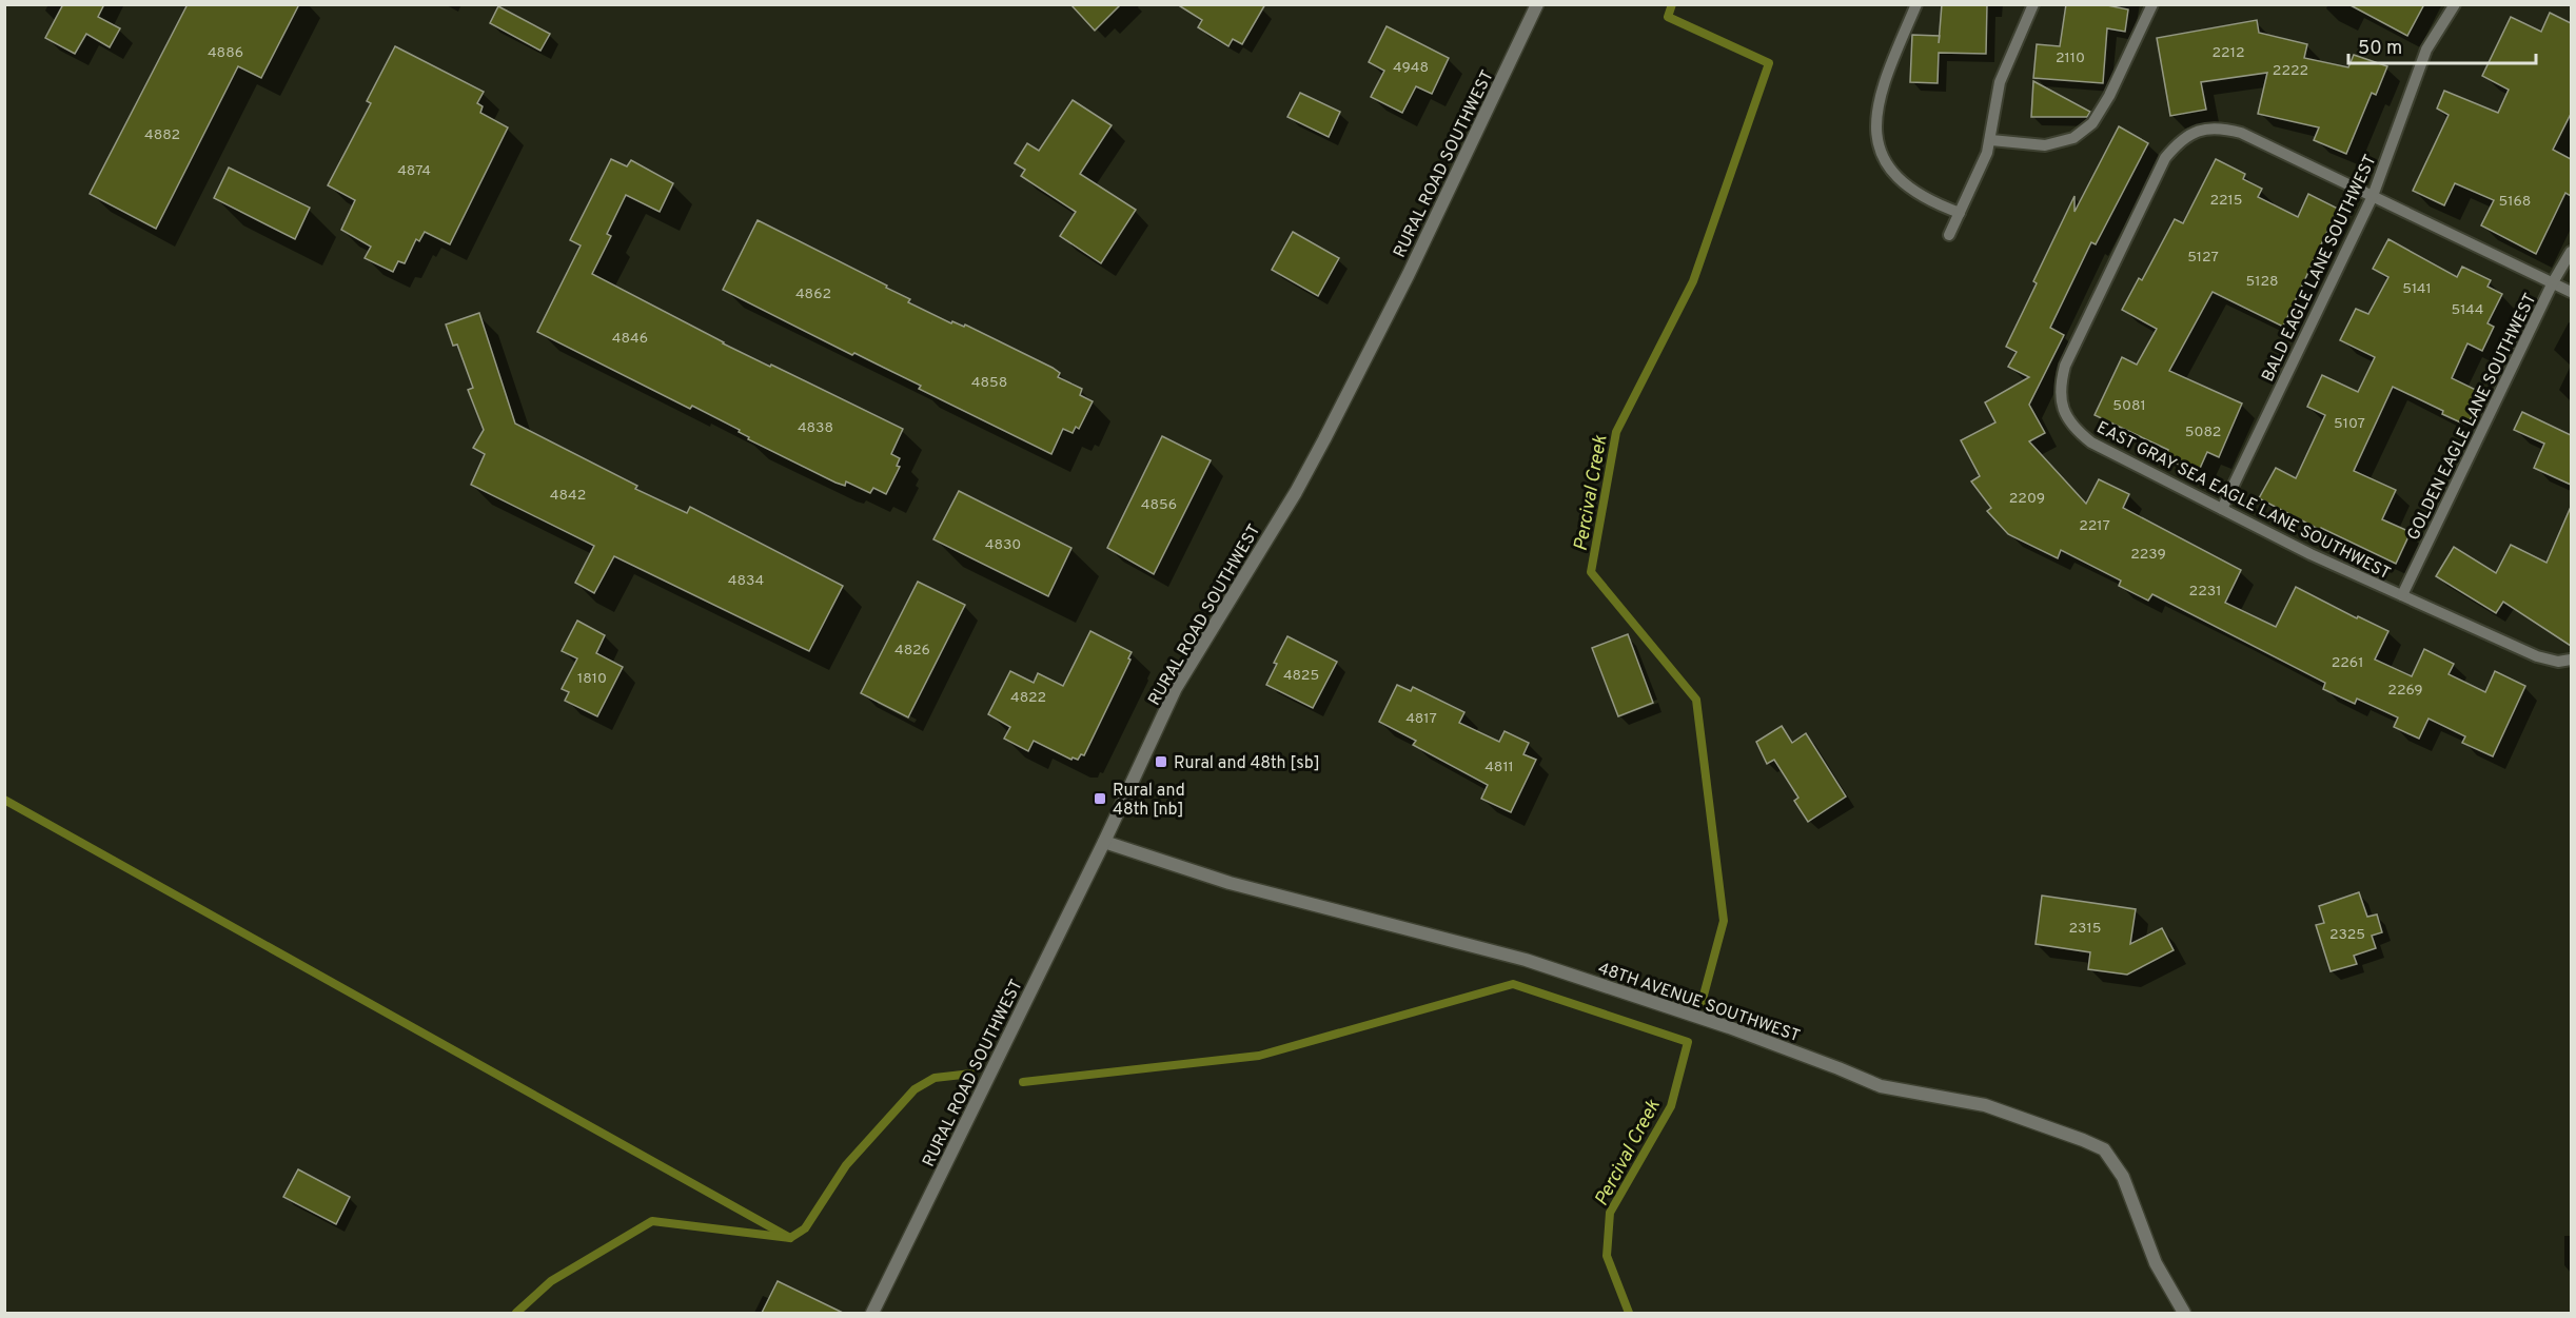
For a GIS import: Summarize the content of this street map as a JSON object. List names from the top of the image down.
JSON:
{
  "streets": {
    "street": ["RURAL ROAD SOUTHWEST", "48TH AVENUE SOUTHWEST"],
    "lane": ["BALD EAGLE LANE SOUTHWEST", "GOLDEN EAGLE LANE SOUTHWEST", "EAST GRAY SEA EAGLE LANE SOUTHWEST"]
  },
  "crossings": [
    ["RURAL ROAD SOUTHWEST", "48TH AVENUE SOUTHWEST"],
    ["BALD EAGLE LANE SOUTHWEST", "EAST GRAY SEA EAGLE LANE SOUTHWEST"],
    ["GOLDEN EAGLE LANE SOUTHWEST", "EAST GRAY SEA EAGLE LANE SOUTHWEST"]
  ],
  "water": ["Percival Creek"],
  "places": {
    "transit": ["Rural and 48th [sb]", "Rural and 48th [nb]"]
  },
  "house_numbers": [
    "4886",
    "2212",
    "2110",
    "4948",
    "2222",
    "4882",
    "4874",
    "2215",
    "5168",
    "5127",
    "5128",
    "5141",
    "4862",
    "5144",
    "4846",
    "4858",
    "5081",
    "5107",
    "4838",
    "5082",
    "4842",
    "2209",
    "4856",
    "2217",
    "4830",
    "2239",
    "4834",
    "2231",
    "4826",
    "2261",
    "4825",
    "1810",
    "2269",
    "4822",
    "4817",
    "4811",
    "2315",
    "2325"
  ],
  "scale_bar": "50 m"
}
